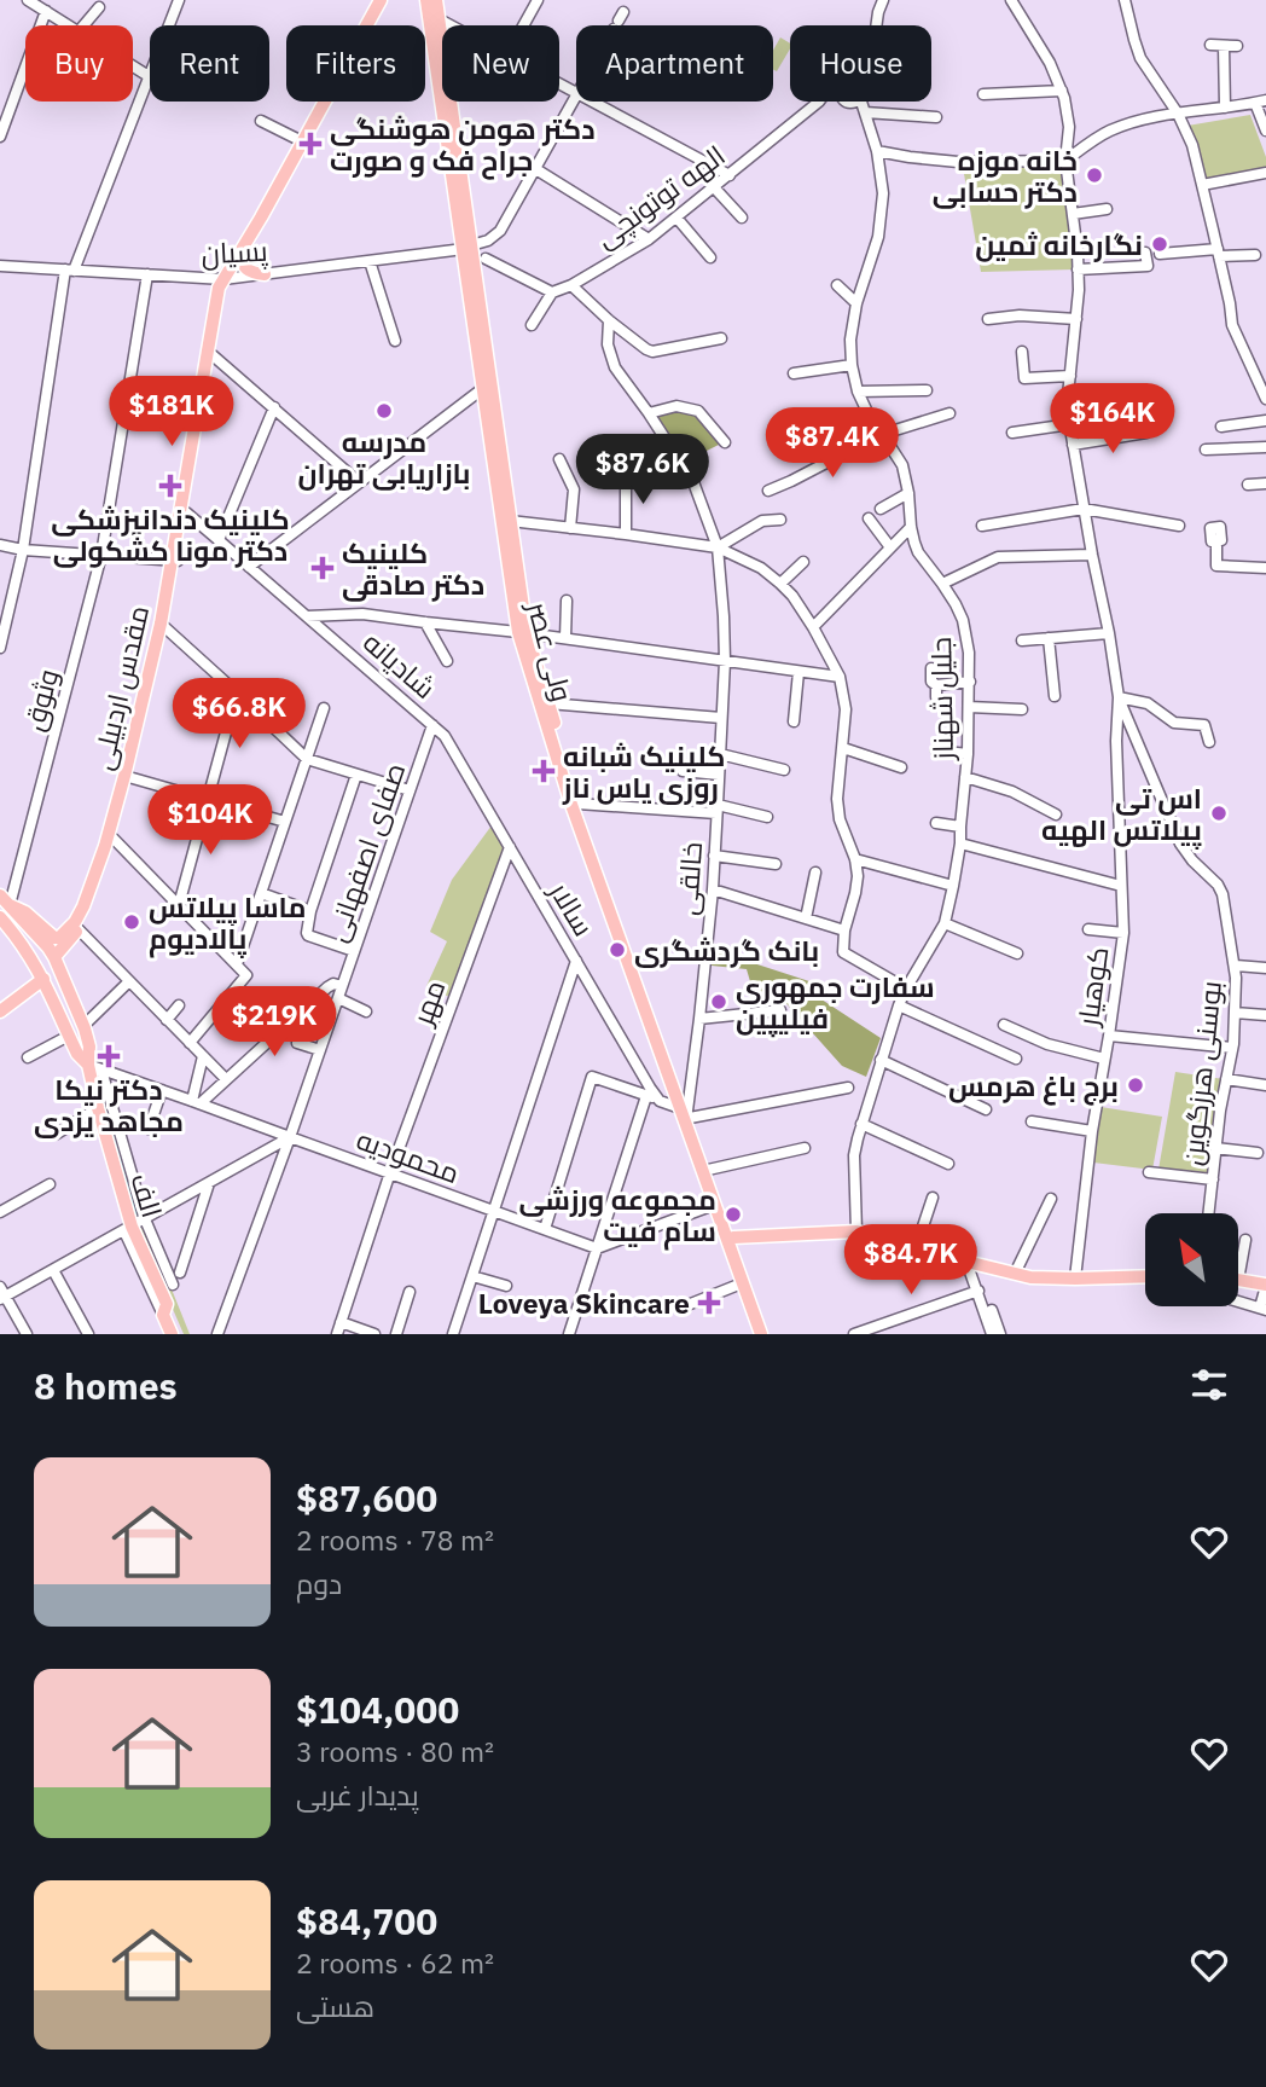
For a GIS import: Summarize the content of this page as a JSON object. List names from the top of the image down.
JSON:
{
  "streets": {
    "main road": ["ولی عصر", "مقدس اردبیلی", "الف"],
    "street": [
      "الهه توتونچی",
      "پسیان",
      "شادیانه",
      "جلیل شهناز",
      "وثوق",
      "صفای اصفهانی",
      "خالقی",
      "سالار",
      "کوهیار",
      "مهر",
      "بوسنی هرزگوین",
      "محمودیه"
    ]
  },
  "crossings": [
    ["پسیان", "ولی عصر"],
    ["پسیان", "مقدس اردبیلی"],
    ["پسیان", "وثوق"],
    ["ولی عصر", "خالقی"],
    ["شادیانه", "مقدس اردبیلی"],
    ["شادیانه", "صفای اصفهانی"],
    ["شادیانه", "سالار"],
    ["مقدس اردبیلی", "وثوق"],
    ["مقدس اردبیلی", "الف"],
    ["صفای اصفهانی", "سالار"],
    ["صفای اصفهانی", "محمودیه"],
    ["سالار", "مهر"],
    ["کوهیار", "بوسنی هرزگوین"],
    ["مهر", "محمودیه"],
    ["محمودیه", "الف"]
  ],
  "places": {
    "health": [
      "دکتر هومن هوشنگی جراح فک و صورت",
      "کلینیک دندانپزشکی دکتر مونا کشکولی",
      "کلینیک دکتر صادقی",
      "کلینیک شبانه روزی یاس ناز",
      "دکتر نیکا مجاهد یزدی",
      "Loveya Skincare"
    ],
    "other": [
      "خانه موزه دکتر حسابی",
      "نگارخانه ثمین",
      "مدرسه بازاریابی تهران",
      "اس تی پیلاتس الهیه",
      "ماسا پیلاتس پالادیوم",
      "بانک گردشگری",
      "سفارت جمهوری فیلیپین",
      "برج باغ هرمس",
      "مجموعه ورزشی سام فیت"
    ]
  },
  "north": "top left",
  "page": {
    "chip": [
      "Buy",
      "Rent",
      "Filters",
      "New",
      "Apartment",
      "House"
    ],
    "price": [
      "$181K",
      "$164K",
      "$87.4K",
      "$87.6K",
      "$66.8K",
      "$104K",
      "$219K",
      "$84.7K"
    ],
    "heading": "8 homes",
    "list": [
      {
        "name": "$87,600",
        "note": "2 rooms · 78 m² · دوم"
      },
      {
        "name": "$104,000",
        "note": "3 rooms · 80 m² · پدیدار غربی"
      },
      {
        "name": "$84,700",
        "note": "2 rooms · 62 m² · هستی"
      }
    ]
  }
}
